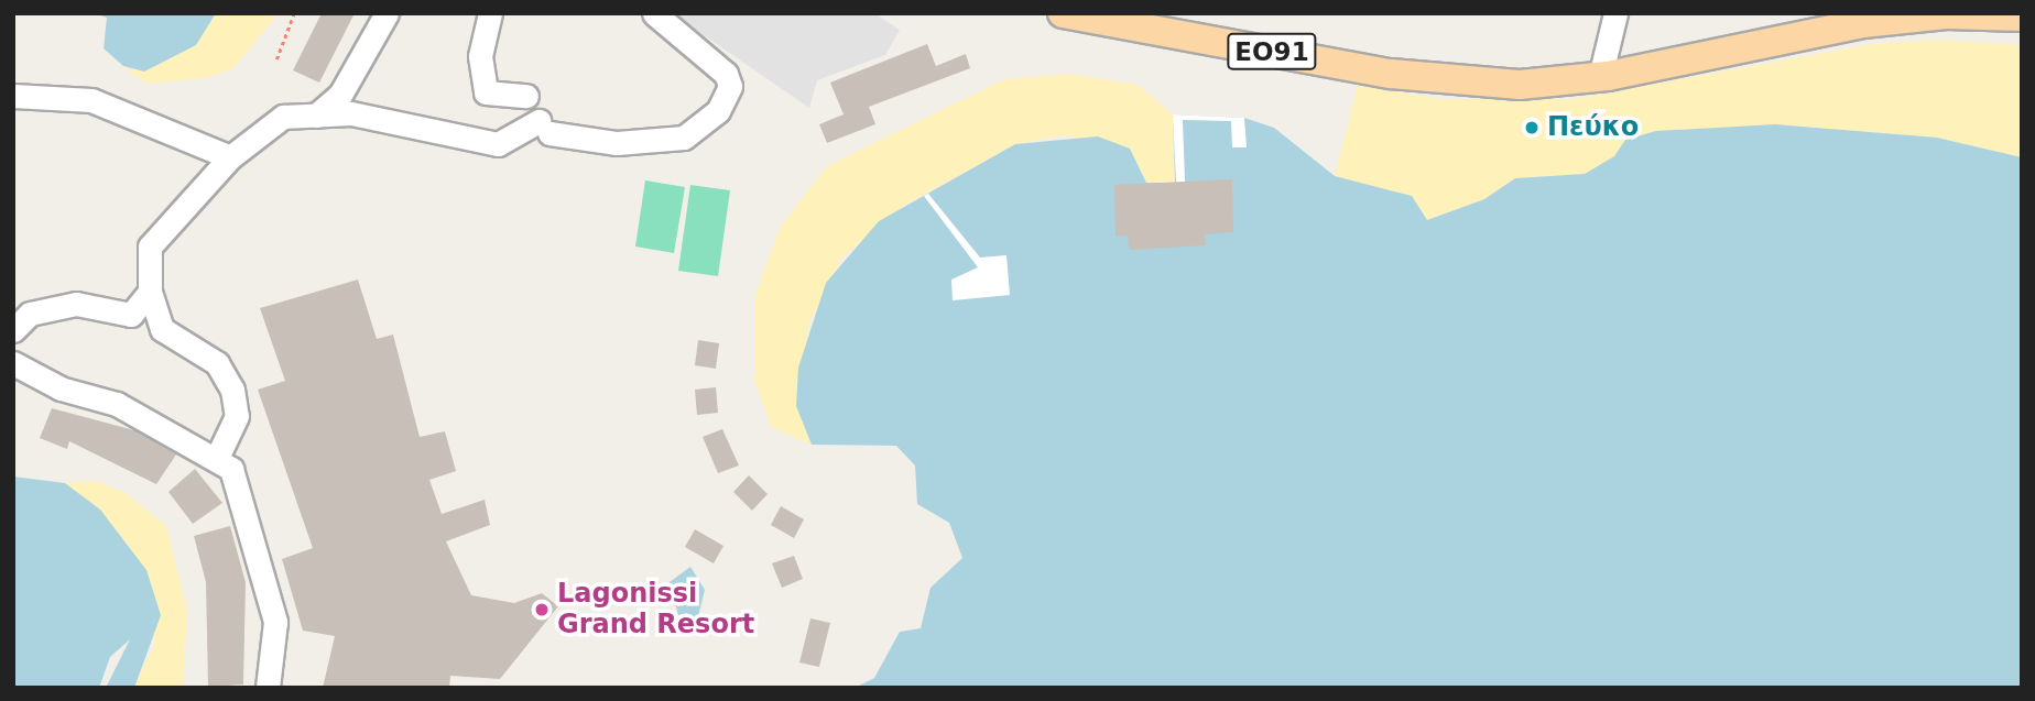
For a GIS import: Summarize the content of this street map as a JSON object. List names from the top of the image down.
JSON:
{
  "streets": {
    "main road": ["ΕΟ91"]
  },
  "places": ["Πεύκο", "Lagonissi Grand Resort"]
}
